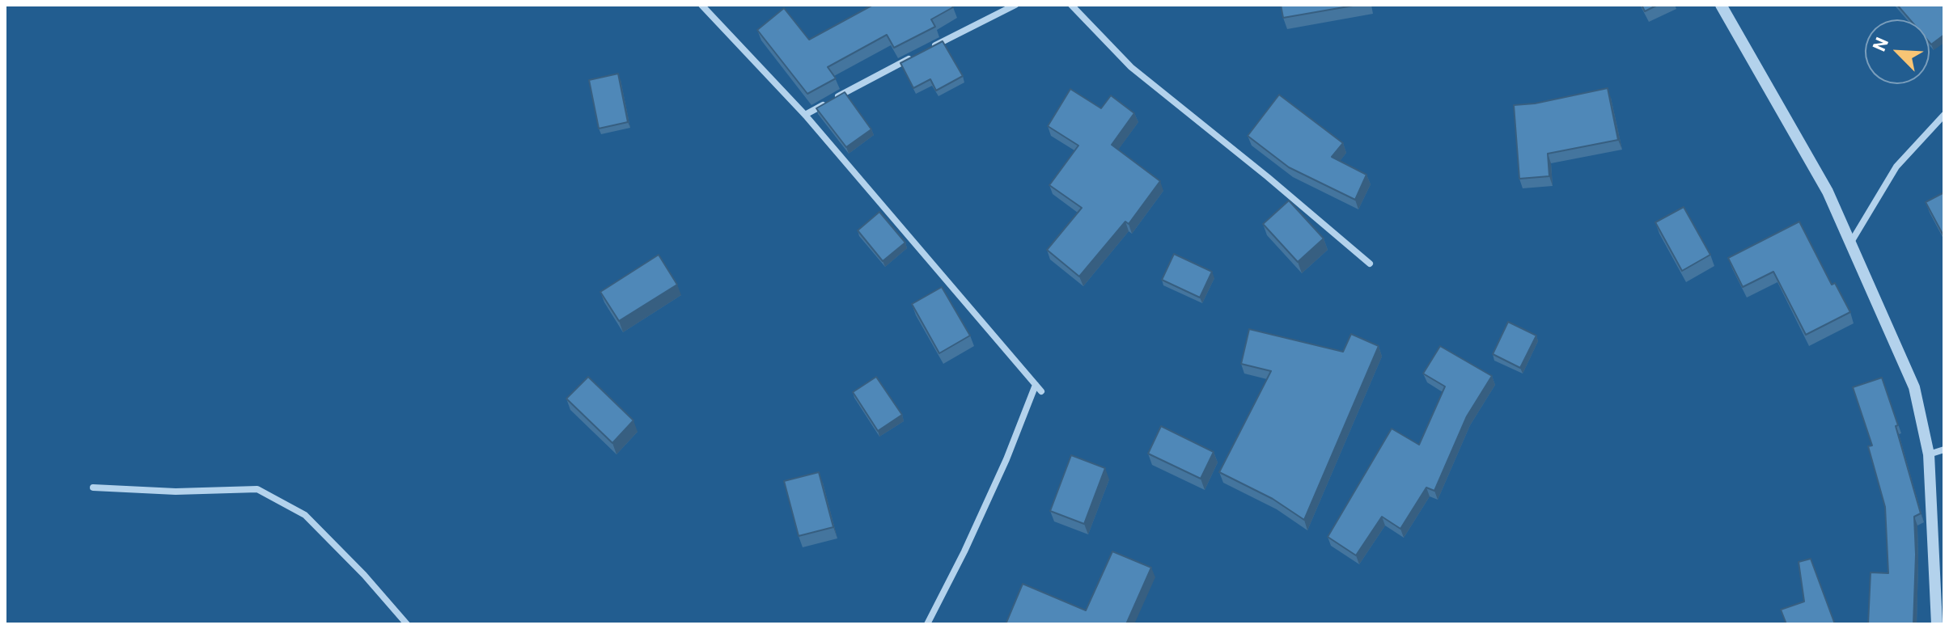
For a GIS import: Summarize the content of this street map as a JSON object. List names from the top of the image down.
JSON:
{
  "north": "top left"
}
